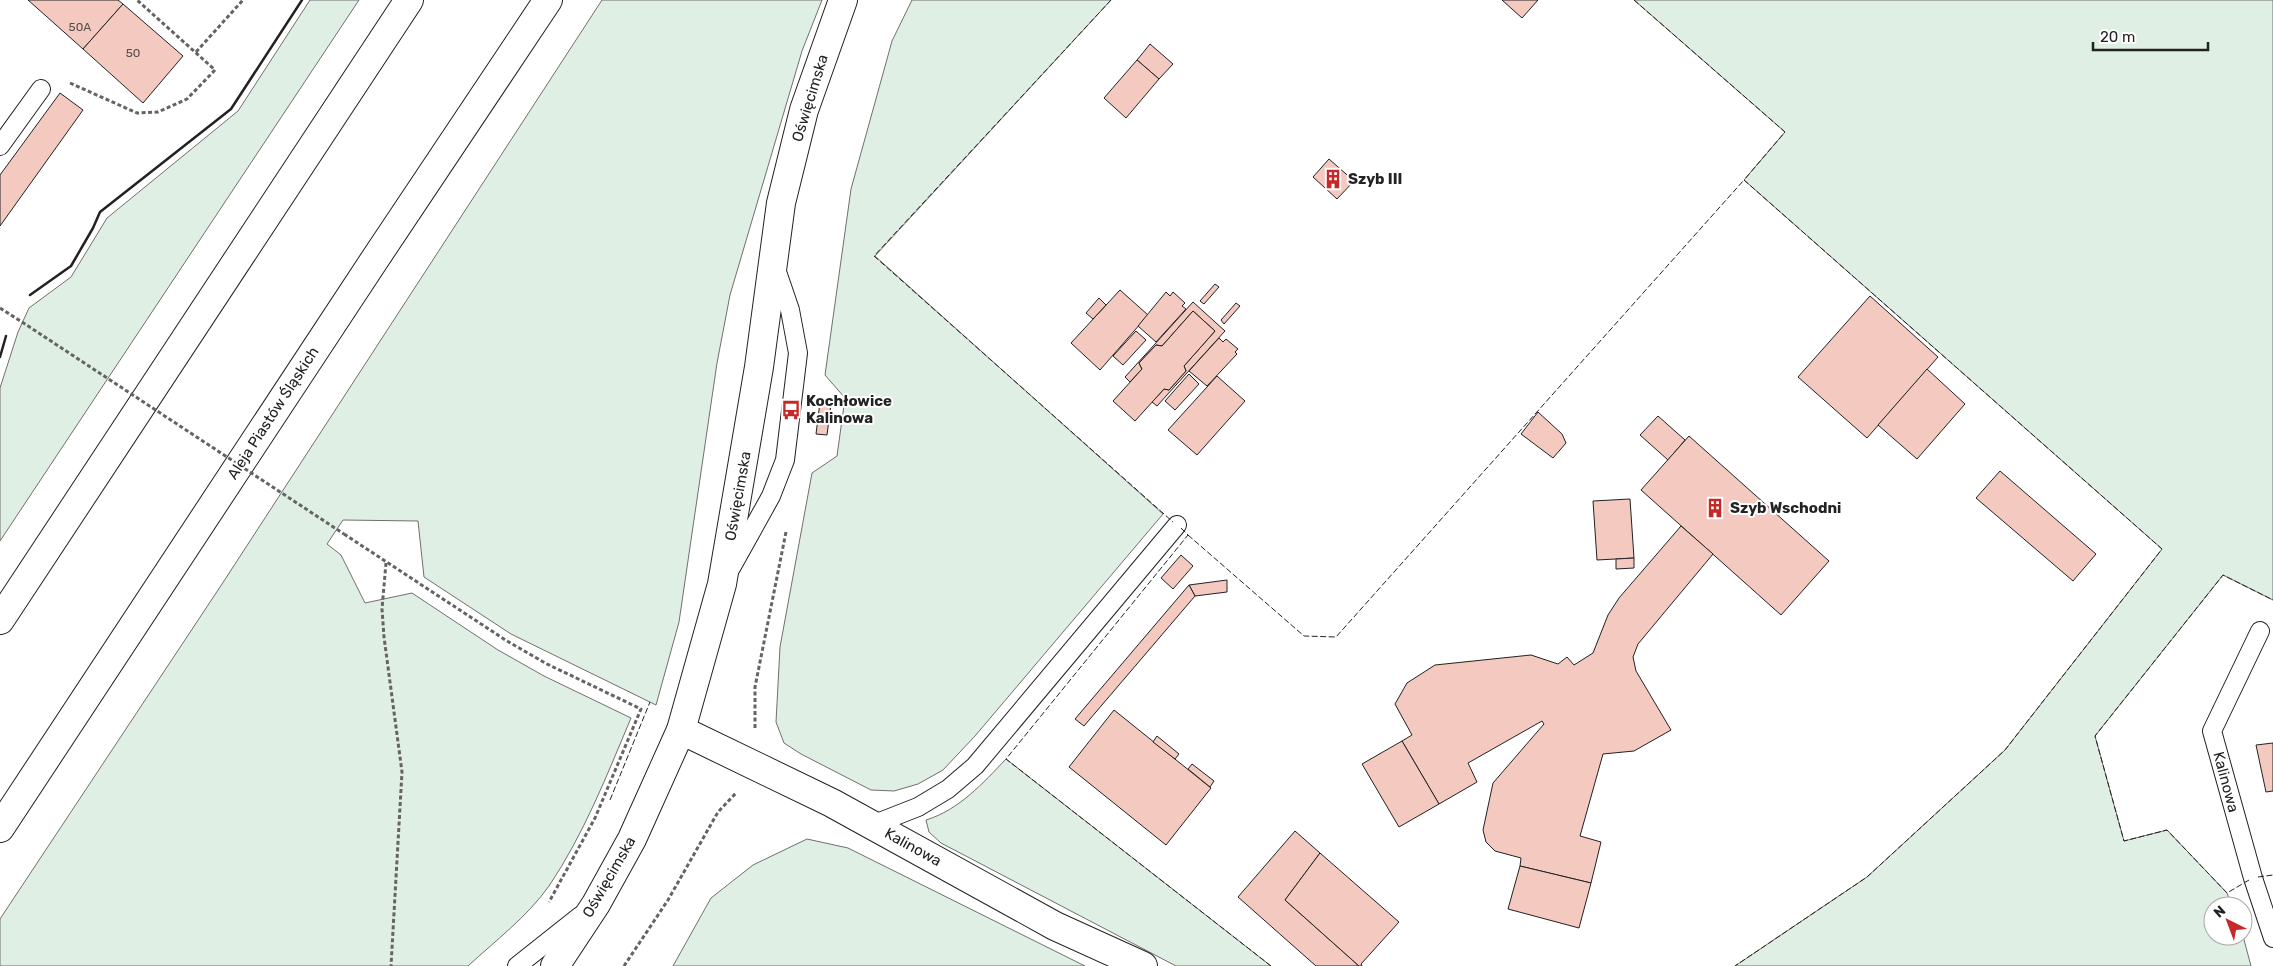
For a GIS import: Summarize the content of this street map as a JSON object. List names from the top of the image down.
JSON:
{
  "streets": {
    "main road": ["Oświęcimska", "Aleja Piastów Śląskich", "Kalinowa"]
  },
  "crossings": [
    ["Oświęcimska", "Kalinowa"]
  ],
  "places": {
    "building": ["Szyb III", "Szyb Wschodni"],
    "bus stop": ["Kochłowice Kalinowa"]
  },
  "house_numbers": ["50A", "50"],
  "scale_bar": "20 m",
  "north": "top left"
}
